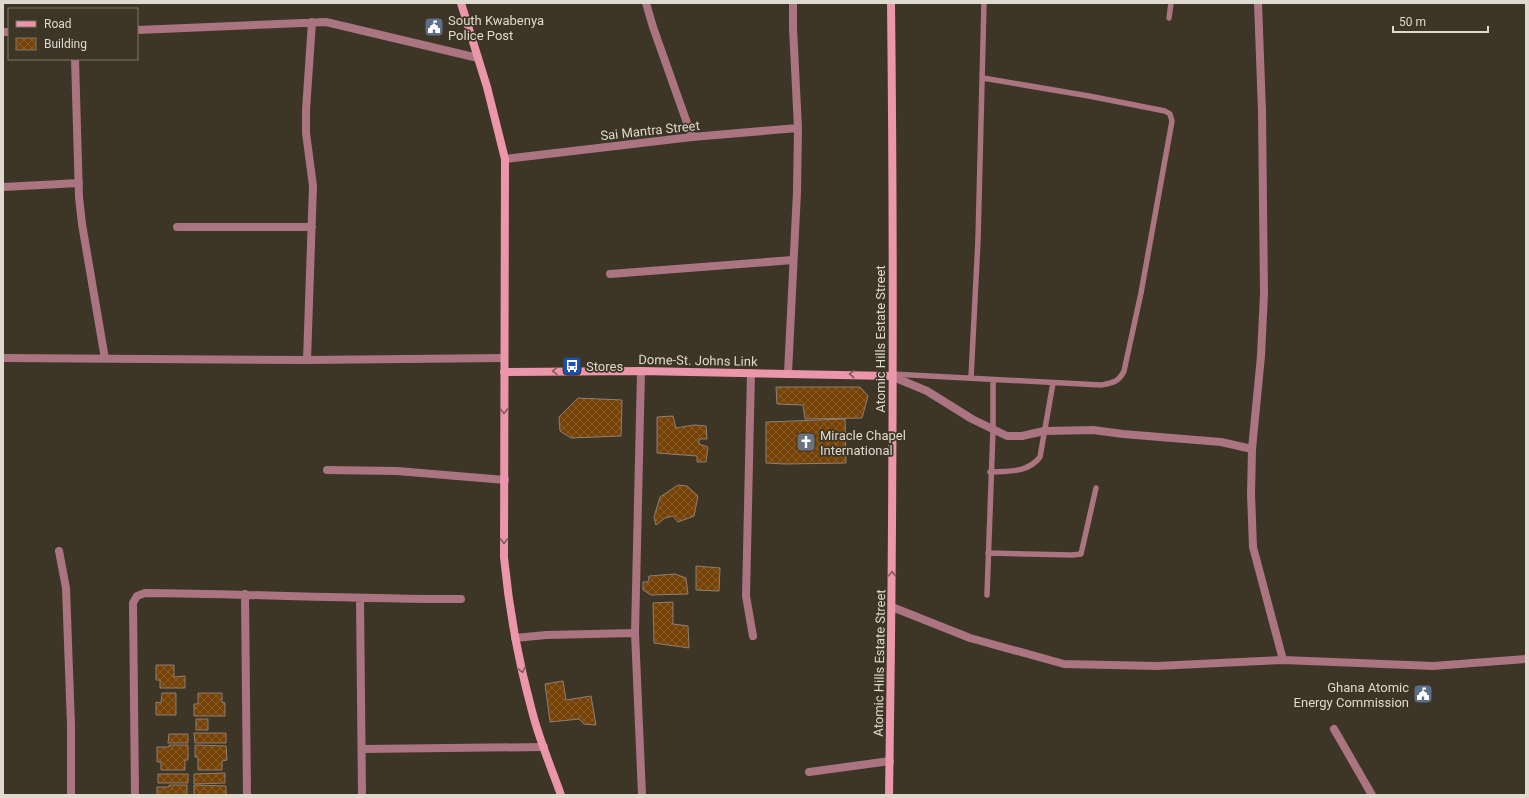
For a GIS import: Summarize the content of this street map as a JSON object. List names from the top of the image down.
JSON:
{
  "streets": {
    "main road": ["Atomic Hills Estate Street", "Dome-St. Johns Link"],
    "street": ["Sai Mantra Street"]
  },
  "crossings": [
    ["Atomic Hills Estate Street", "Dome-St. Johns Link"]
  ],
  "one_way": ["Dome-St. Johns Link"],
  "places": {
    "public building": ["South Kwabenya Police Post", "Ghana Atomic Energy Commission"],
    "bus stop": ["Stores"],
    "church": ["Miracle Chapel International"]
  },
  "legend": ["Road", "Building"],
  "scale_bar": "50 m"
}
